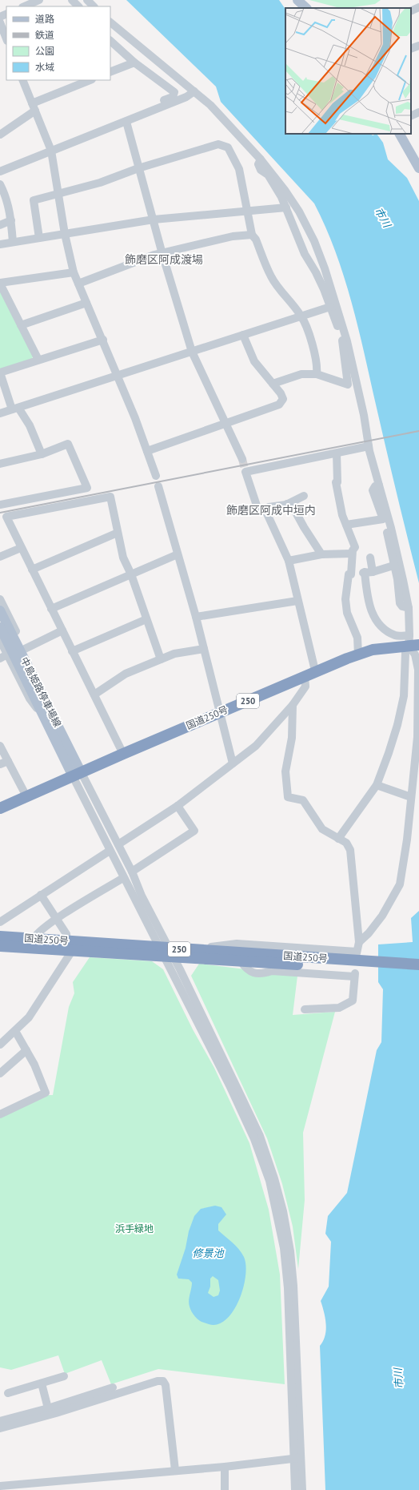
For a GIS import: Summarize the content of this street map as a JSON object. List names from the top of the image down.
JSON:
{
  "streets": {
    "highway": ["250", "国道250号"],
    "main road": ["中島姫路停車場線"]
  },
  "crossings": [
    ["中島姫路停車場線", "国道250号"]
  ],
  "districts": ["飾磨区阿成渡場", "飾磨区阿成中垣内"],
  "water": ["市川", "修景池"],
  "parks": ["浜手緑地"],
  "legend": [
    "道路",
    "鉄道",
    "公園",
    "水域"
  ]
}
